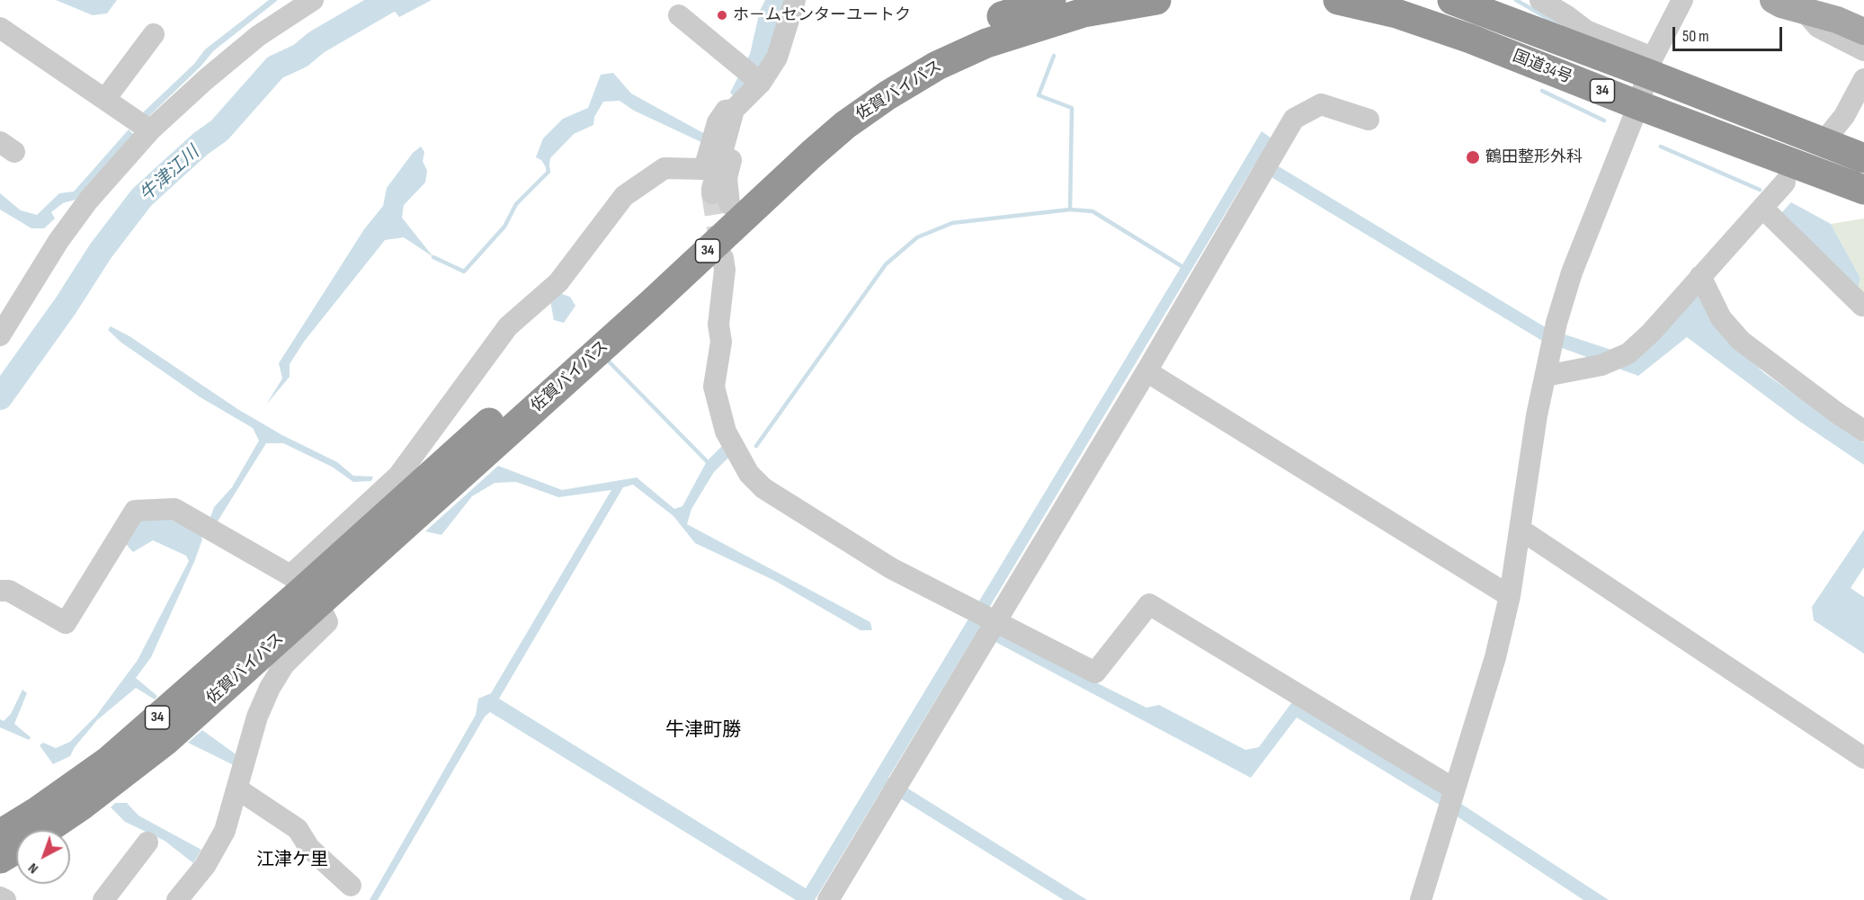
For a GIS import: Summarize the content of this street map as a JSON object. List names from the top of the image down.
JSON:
{
  "streets": {
    "highway": ["国道34号", "佐賀バイパス", "34"]
  },
  "districts": ["牛津町勝", "江津ケ里"],
  "water": ["牛津江川"],
  "places": ["ホ－ムセンターユートク", "鶴田整形外科"],
  "scale_bar": "50 m",
  "north": "bottom left"
}
